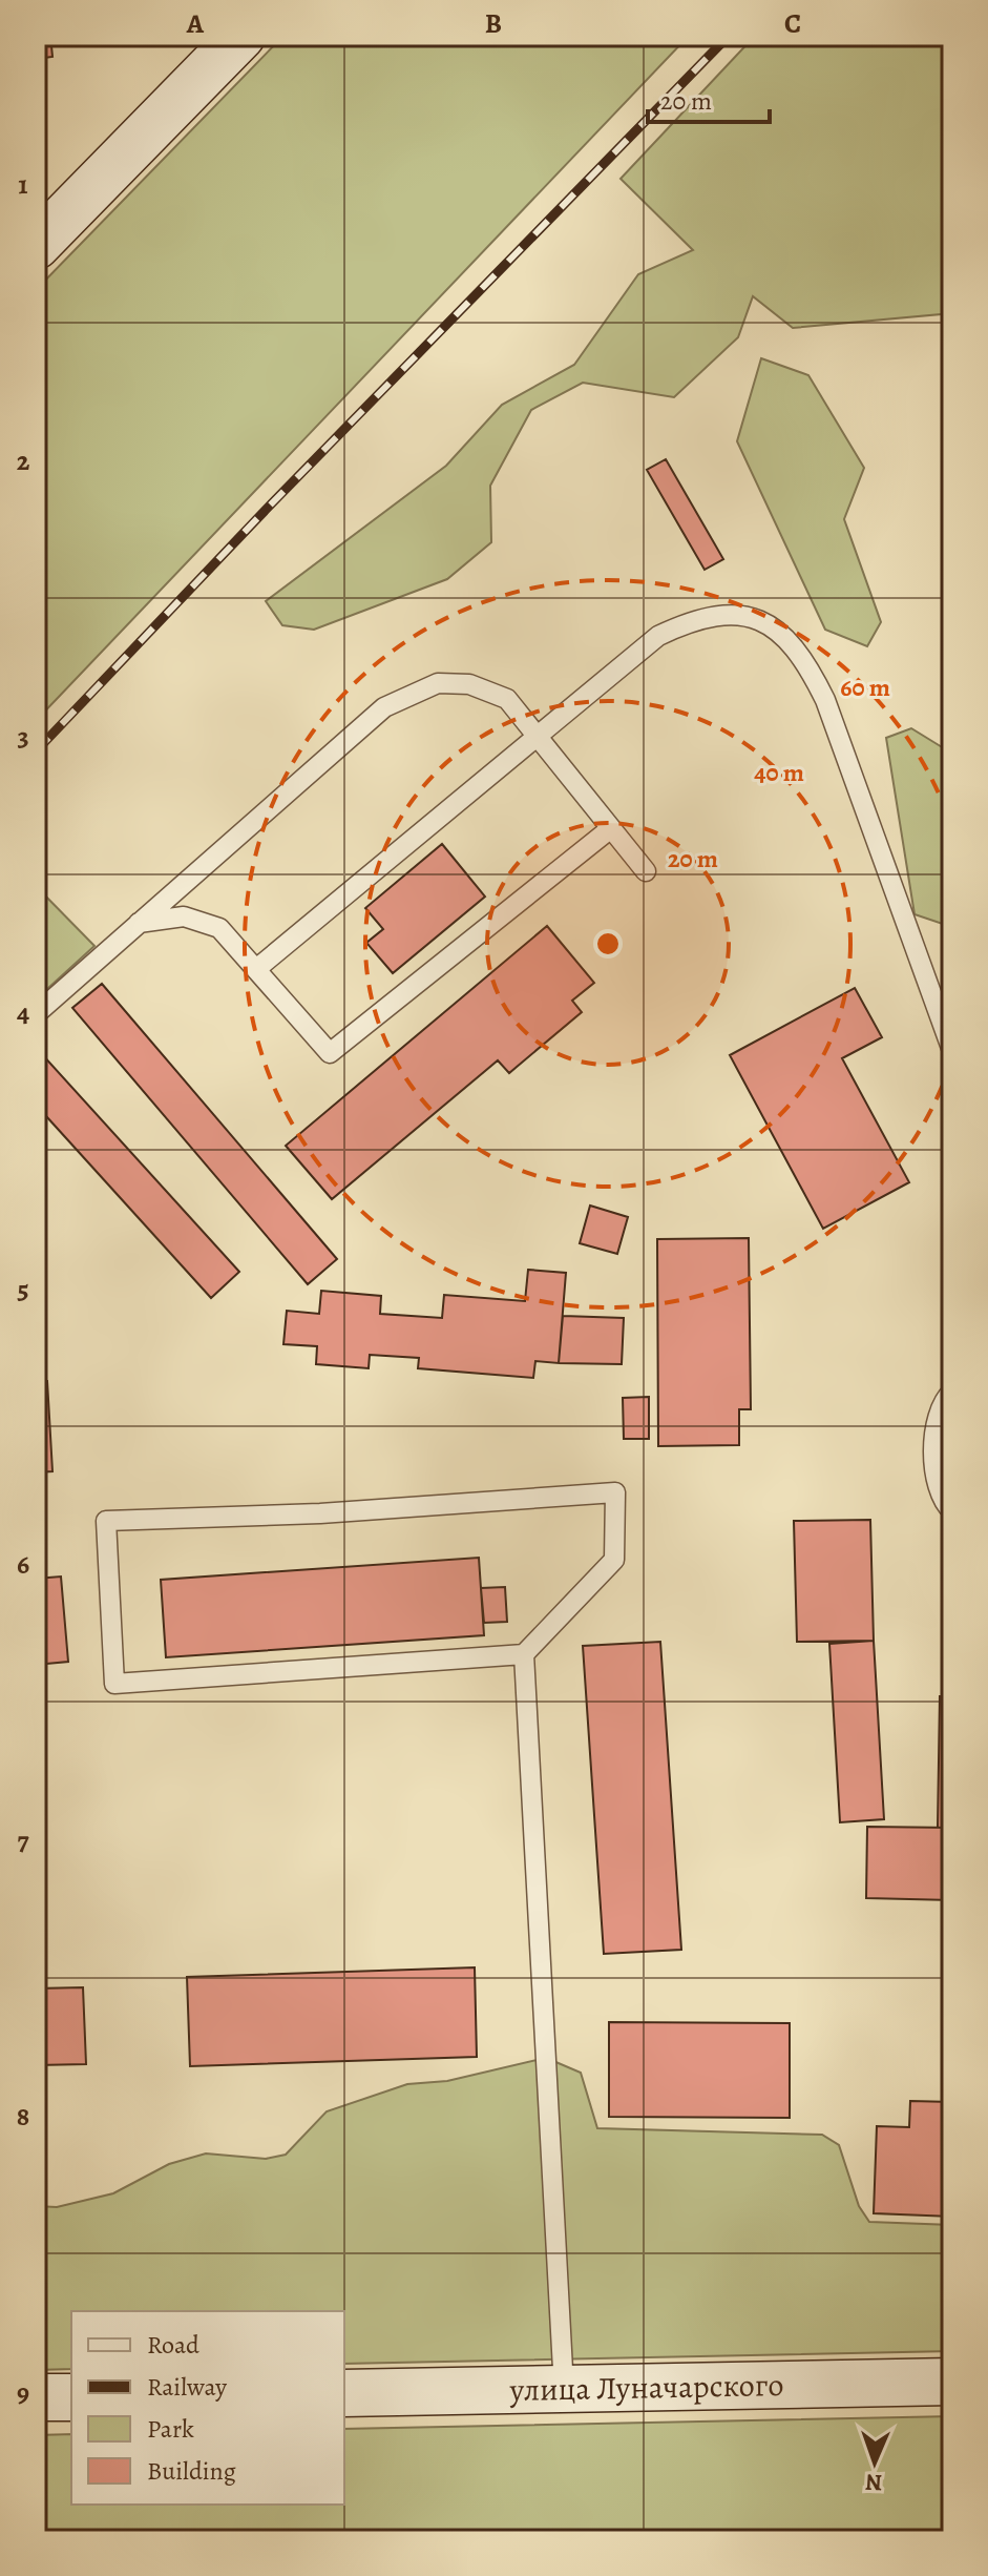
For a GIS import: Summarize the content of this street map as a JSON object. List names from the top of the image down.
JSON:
{
  "streets": {
    "main road": ["улица Луначарского"]
  },
  "legend": [
    "Road",
    "Railway",
    "Park",
    "Building"
  ],
  "scale_bar": "20 m",
  "north": "bottom",
  "grid": {
    "columns": ["A", "B", "C"],
    "rows": [
      "1",
      "2",
      "3",
      "4",
      "5",
      "6",
      "7",
      "8",
      "9"
    ]
  },
  "rings": ["60 m", "40 m", "20 m"]
}
